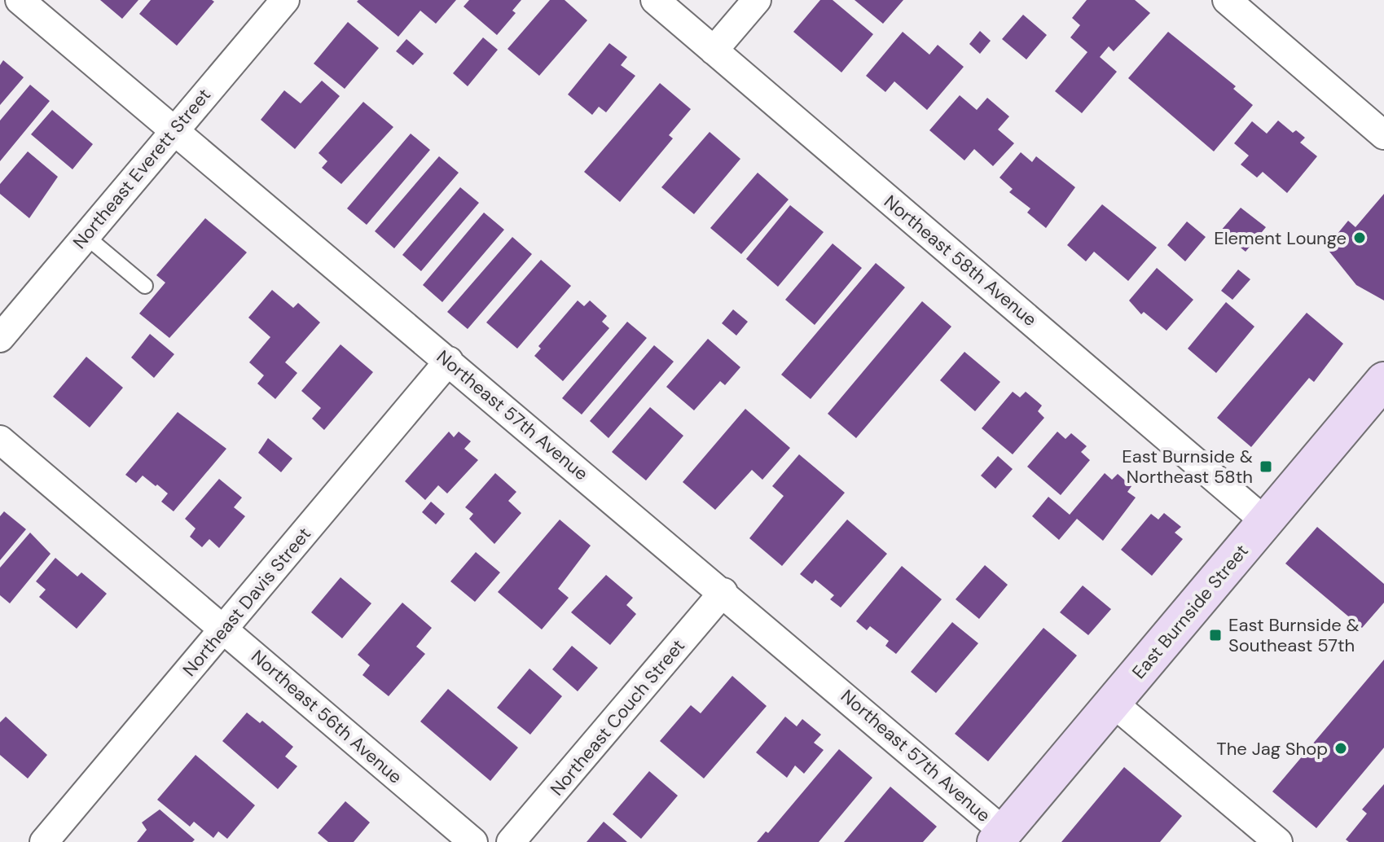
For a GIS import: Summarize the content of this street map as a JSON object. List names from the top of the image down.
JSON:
{
  "streets": {
    "main road": ["East Burnside Street"],
    "street": [
      "Northeast Everett Street",
      "Northeast 58th Avenue",
      "Northeast 57th Avenue",
      "Northeast Davis Street",
      "Northeast 56th Avenue",
      "Northeast Couch Street"
    ]
  },
  "crossings": [
    ["Northeast Everett Street", "Northeast 57th Avenue"],
    ["Northeast 58th Avenue", "East Burnside Street"],
    ["Northeast 57th Avenue", "Northeast Davis Street"],
    ["Northeast 57th Avenue", "East Burnside Street"],
    ["Northeast 57th Avenue", "Northeast Couch Street"],
    ["Northeast Davis Street", "Northeast 56th Avenue"]
  ],
  "places": {
    "other": ["Element Lounge", "The Jag Shop"],
    "transit": ["East Burnside & Northeast 58th", "East Burnside & Southeast 57th"]
  }
}
